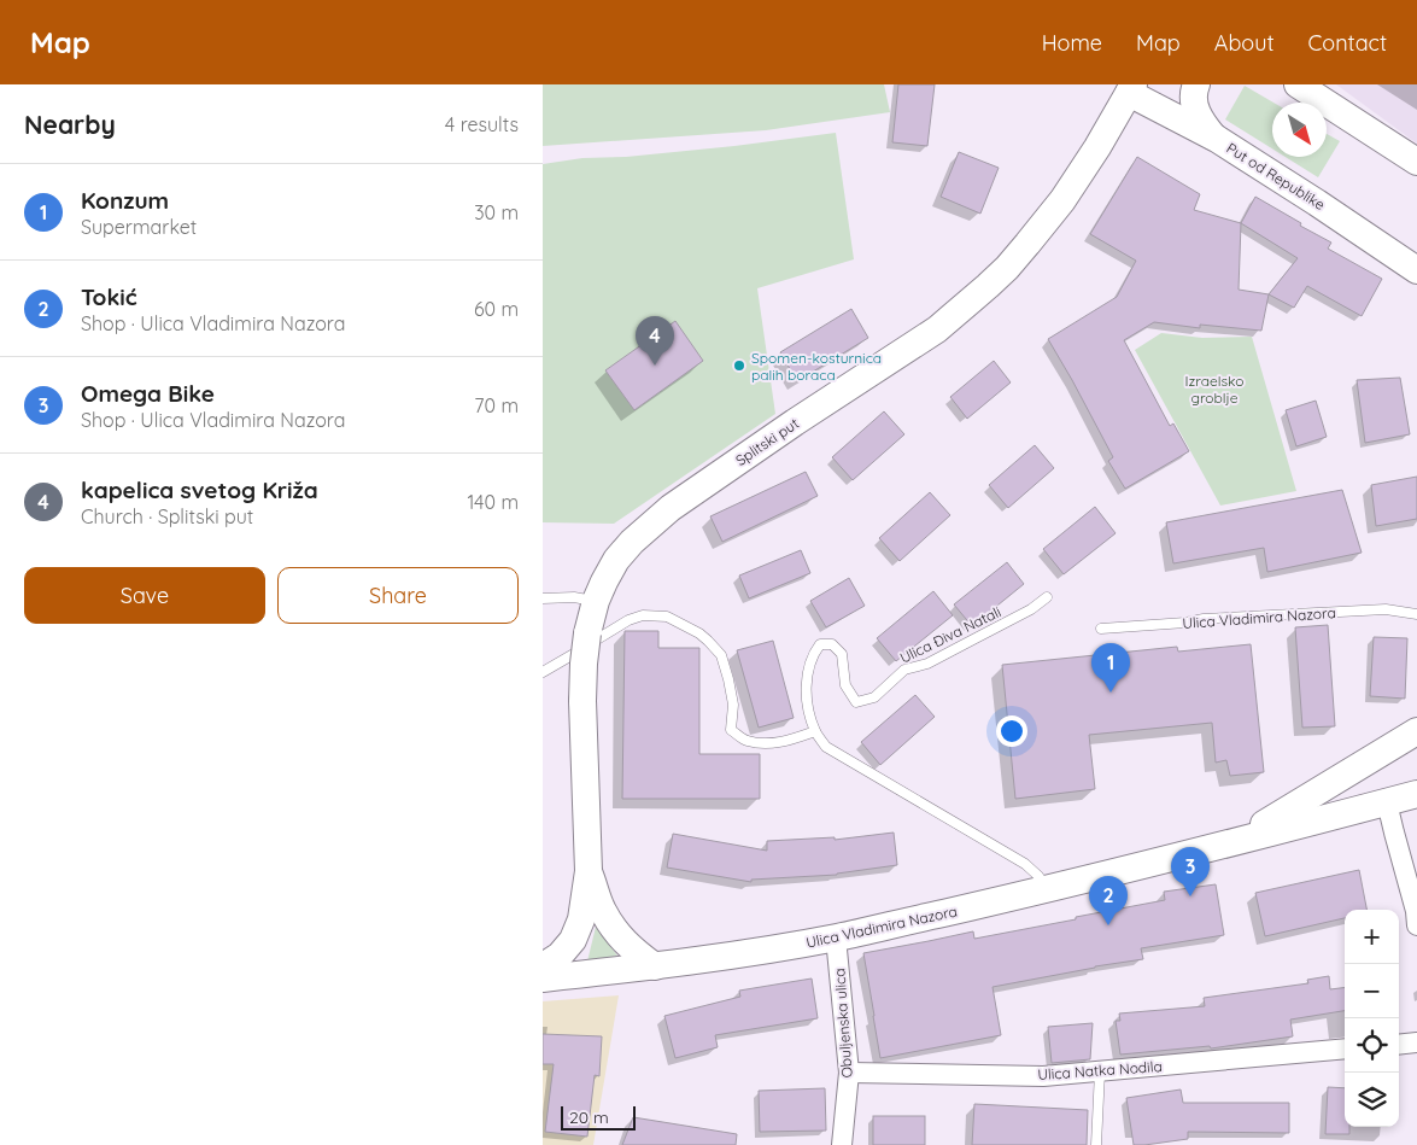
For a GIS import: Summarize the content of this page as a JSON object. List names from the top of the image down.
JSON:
{
  "streets": {
    "main road": ["Put od Republike", "Splitski put", "Ulica Vladimira Nazora"],
    "street": ["Obuljenska ulica", "Ulica Natka Nodila"],
    "lane": ["Ulica Điva Natali"]
  },
  "crossings": [
    ["Put od Republike", "Splitski put"],
    ["Splitski put", "Ulica Vladimira Nazora"],
    ["Ulica Vladimira Nazora", "Ulica Điva Natali"],
    ["Ulica Vladimira Nazora", "Obuljenska ulica"],
    ["Obuljenska ulica", "Ulica Natka Nodila"]
  ],
  "parks": ["Izraelsko groblje"],
  "places": ["Spomen-kosturnica palih boraca"],
  "scale_bar": "20 m",
  "north": "bottom right",
  "page": {
    "header": "Map",
    "nav": [
      "Home",
      "Map",
      "About",
      "Contact"
    ],
    "heading": ["Nearby", "4 results"],
    "list": [
      {
        "mark": "1",
        "name": "Konzum",
        "note": "Supermarket",
        "value": "30 m"
      },
      {
        "mark": "2",
        "name": "Tokić",
        "note": "Shop · Ulica Vladimira Nazora",
        "value": "60 m"
      },
      {
        "mark": "3",
        "name": "Omega Bike",
        "note": "Shop · Ulica Vladimira Nazora",
        "value": "70 m"
      },
      {
        "mark": "4",
        "name": "kapelica svetog Križa",
        "note": "Church · Splitski put",
        "value": "140 m"
      }
    ],
    "pins": [
      "4",
      "1",
      "3",
      "2"
    ],
    "buttons": ["Save", "Share"],
    "map_buttons": ["+", "−"],
    "scale": "20 m"
  }
}
